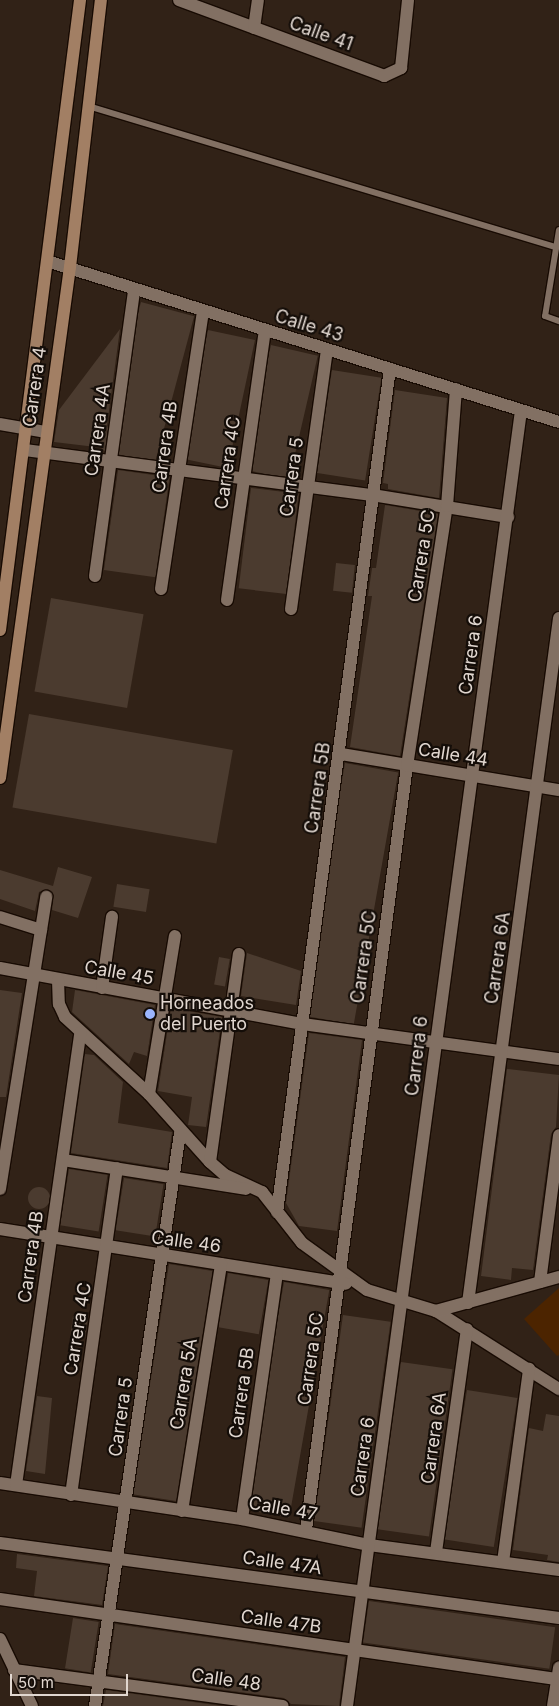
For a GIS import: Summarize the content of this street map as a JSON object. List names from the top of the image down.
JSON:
{
  "streets": {
    "street": [
      "Calle 41",
      "Calle 43",
      "Carrera 4",
      "Carrera 4A",
      "Carrera 4B",
      "Carrera 4C",
      "Carrera 5",
      "Carrera 5C",
      "Carrera 6",
      "Calle 44",
      "Carrera 5B",
      "Carrera 6A",
      "Calle 45",
      "Calle 46",
      "Carrera 5A",
      "Calle 47",
      "Calle 47A",
      "Calle 47B",
      "Calle 48"
    ]
  },
  "crossings": [
    ["Calle 43", "Carrera 4"],
    ["Calle 43", "Carrera 4A"],
    ["Calle 43", "Carrera 4B"],
    ["Calle 43", "Carrera 4C"],
    ["Calle 43", "Carrera 5"],
    ["Calle 43", "Carrera 5C"],
    ["Calle 43", "Carrera 6"],
    ["Calle 43", "Carrera 5B"],
    ["Carrera 4B", "Calle 46"],
    ["Carrera 4B", "Calle 47"],
    ["Carrera 4C", "Calle 46"],
    ["Carrera 4C", "Calle 47"],
    ["Carrera 5", "Calle 46"],
    ["Carrera 5", "Calle 47"],
    ["Carrera 5", "Calle 47A"],
    ["Carrera 5", "Calle 47B"],
    ["Carrera 5", "Calle 48"],
    ["Carrera 5C", "Calle 44"],
    ["Carrera 5C", "Calle 45"],
    ["Carrera 5C", "Calle 46"],
    ["Carrera 5C", "Calle 47"],
    ["Carrera 6", "Calle 44"],
    ["Carrera 6", "Calle 45"],
    ["Carrera 6", "Calle 46"],
    ["Carrera 6", "Calle 47"],
    ["Carrera 6", "Calle 47A"],
    ["Carrera 6", "Calle 47B"],
    ["Calle 44", "Carrera 5B"],
    ["Calle 44", "Carrera 6A"],
    ["Carrera 5B", "Calle 45"],
    ["Carrera 5B", "Calle 46"],
    ["Carrera 5B", "Calle 47"],
    ["Carrera 6A", "Calle 45"],
    ["Carrera 6A", "Calle 47"],
    ["Calle 46", "Carrera 5A"],
    ["Carrera 5A", "Calle 47"]
  ],
  "places": ["Horneados del Puerto"],
  "scale_bar": "50 m"
}
